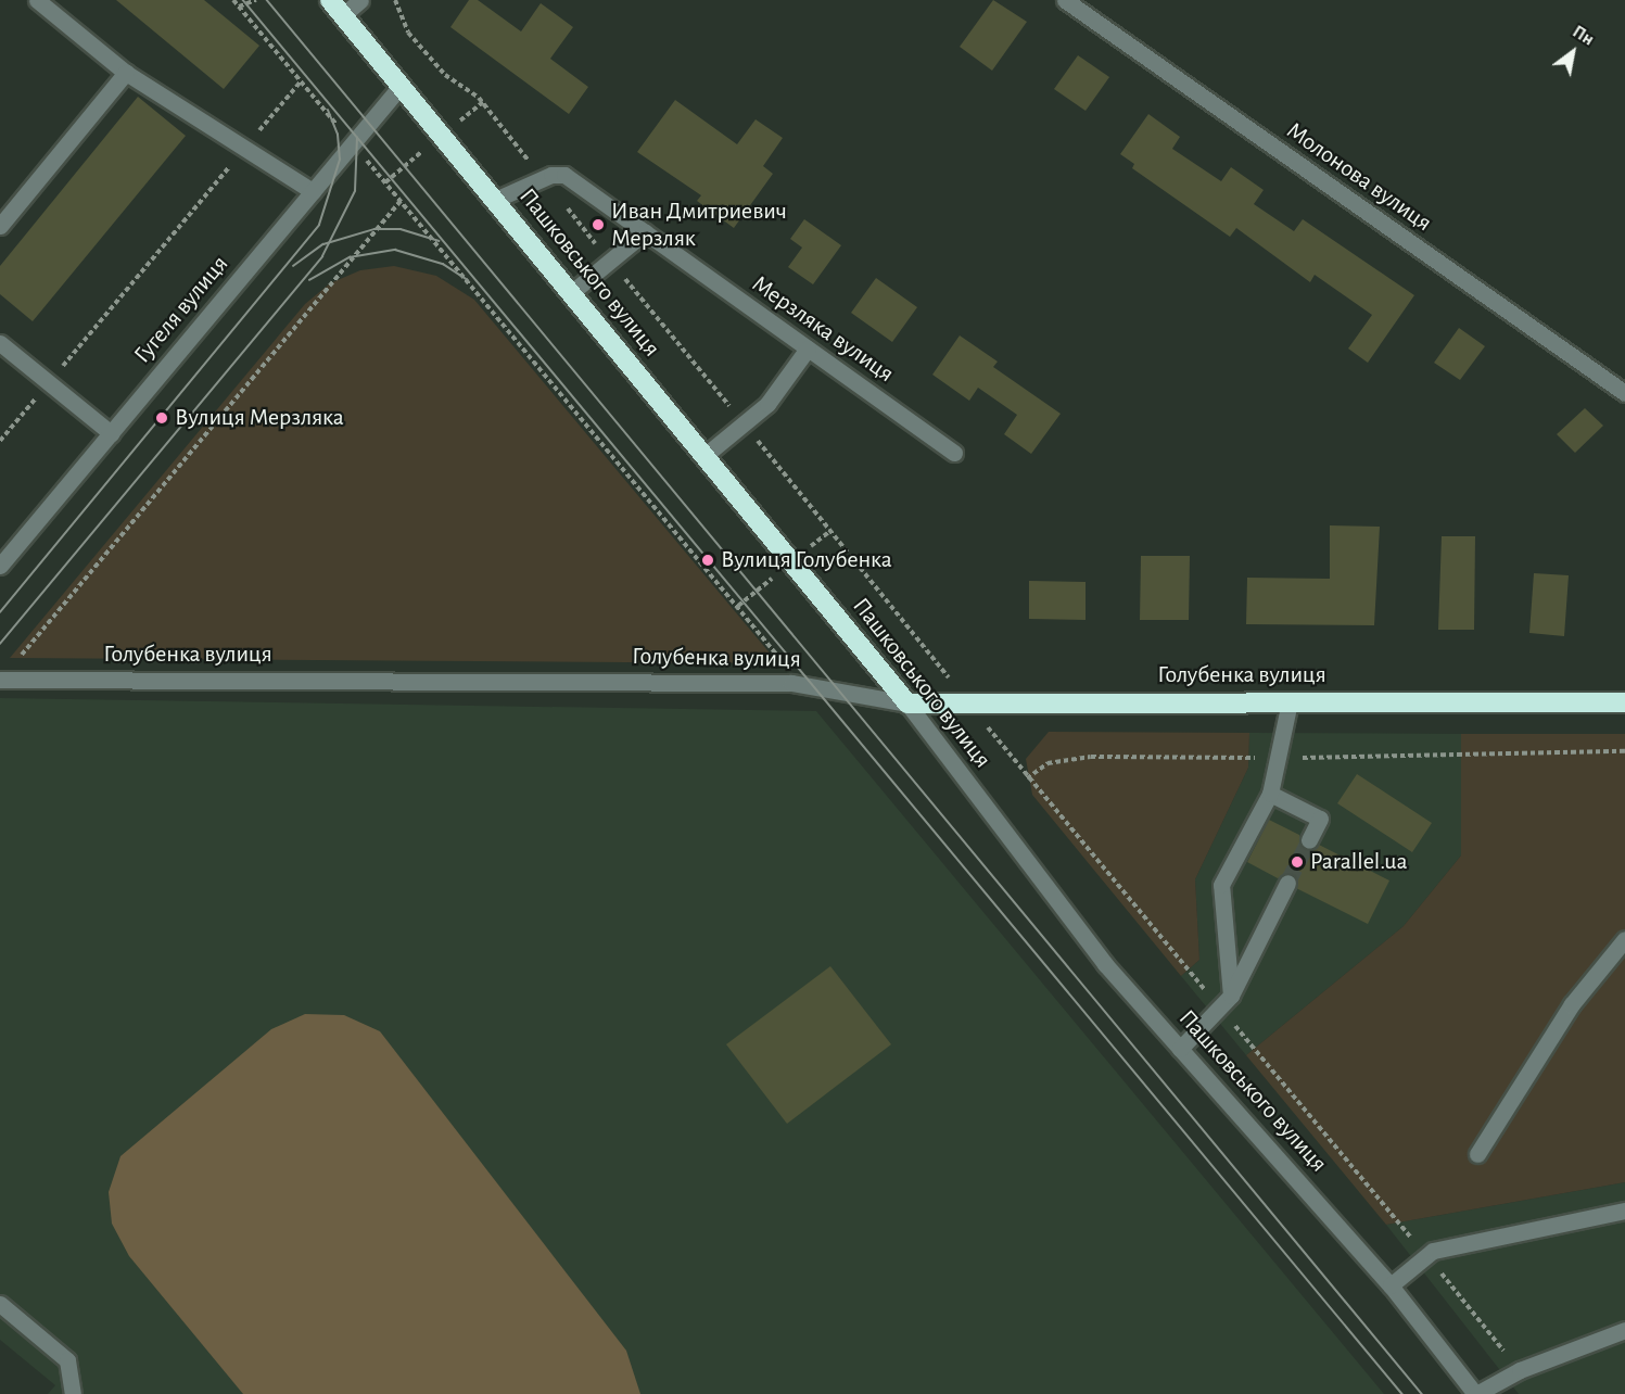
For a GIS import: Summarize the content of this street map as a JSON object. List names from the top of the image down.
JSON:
{
  "streets": {
    "highway": ["Пашковського вулиця", "Голубенка вулиця"],
    "street": ["Молонова вулиця", "Гугеля вулиця", "Мерзляка вулиця"]
  },
  "crossings": [
    ["Пашковського вулиця", "Гугеля вулиця"],
    ["Пашковського вулиця", "Мерзляка вулиця"],
    ["Пашковського вулиця", "Голубенка вулиця"]
  ],
  "places": [
    "Иван Дмитриевич Мерзляк",
    "Вулиця Мерзляка",
    "Вулиця Голубенка",
    "Parallel.ua"
  ],
  "north": "top right"
}
